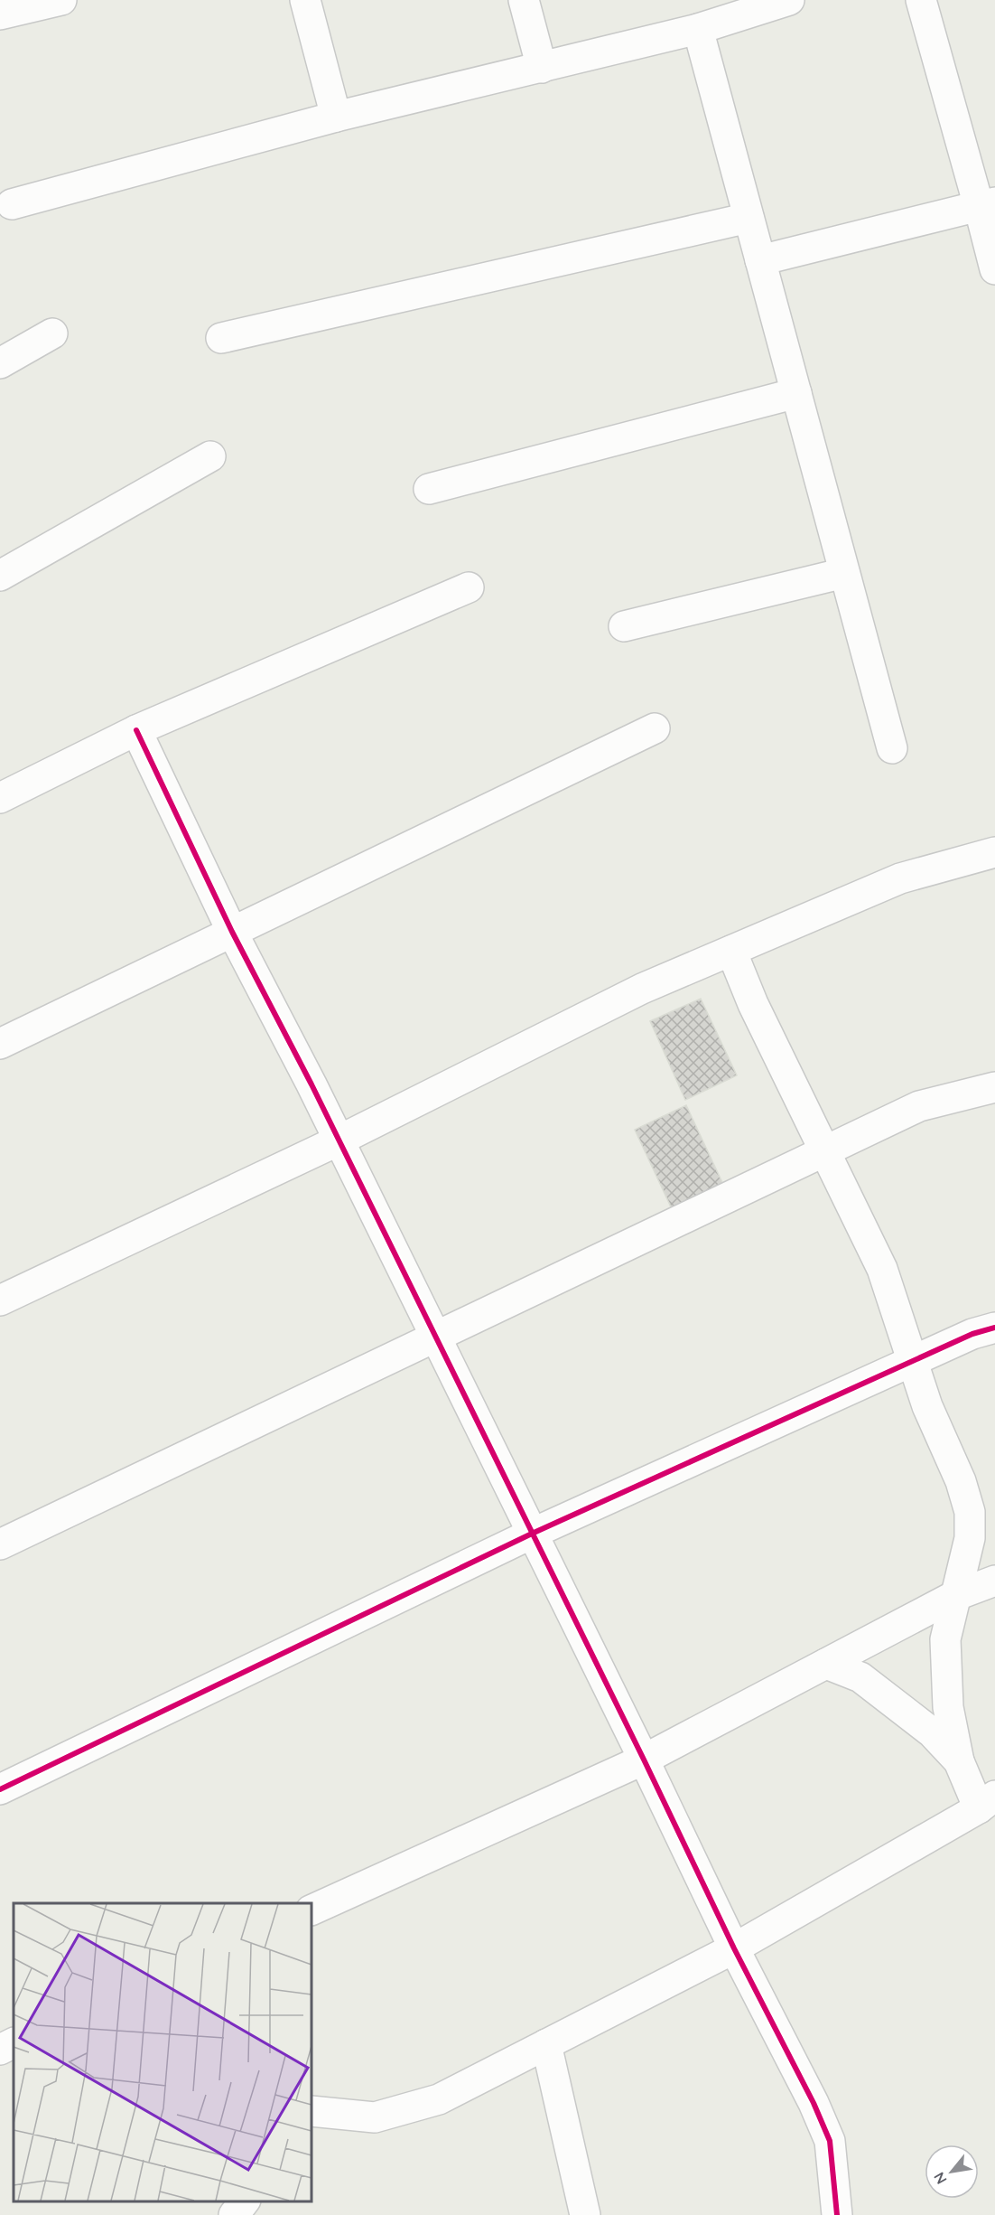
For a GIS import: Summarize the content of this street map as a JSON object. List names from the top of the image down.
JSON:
{
  "north": "bottom left"
}
